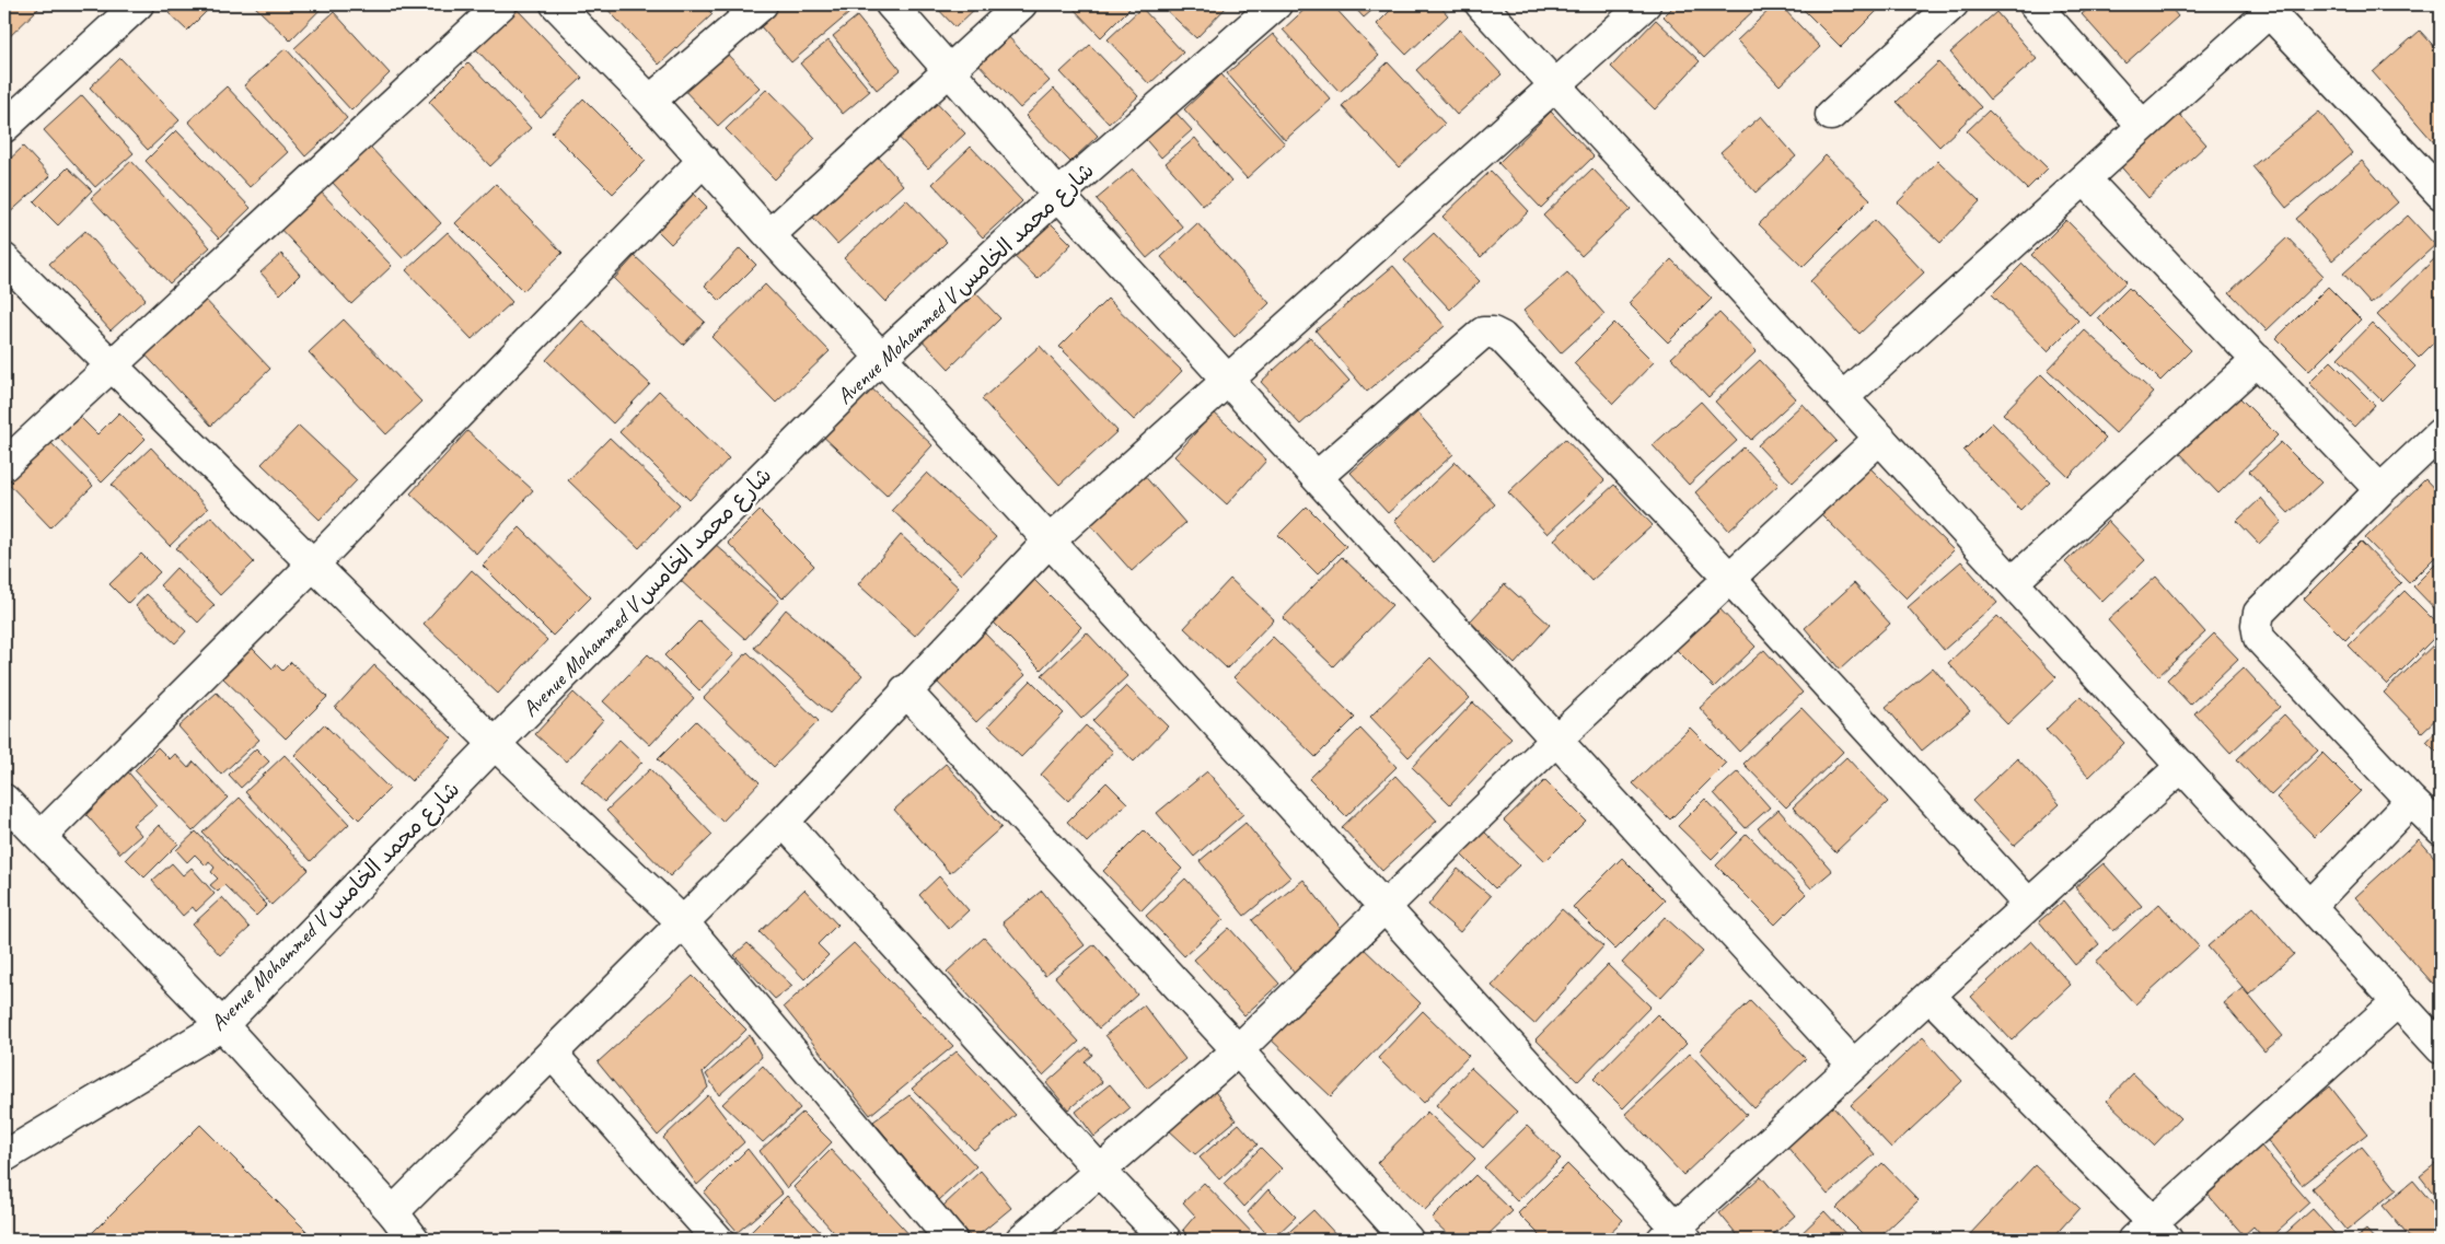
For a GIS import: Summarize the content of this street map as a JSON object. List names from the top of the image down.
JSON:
{
  "streets": {
    "street": ["Avenue Mohammed V شارع محمد الخامس"]
  }
}
